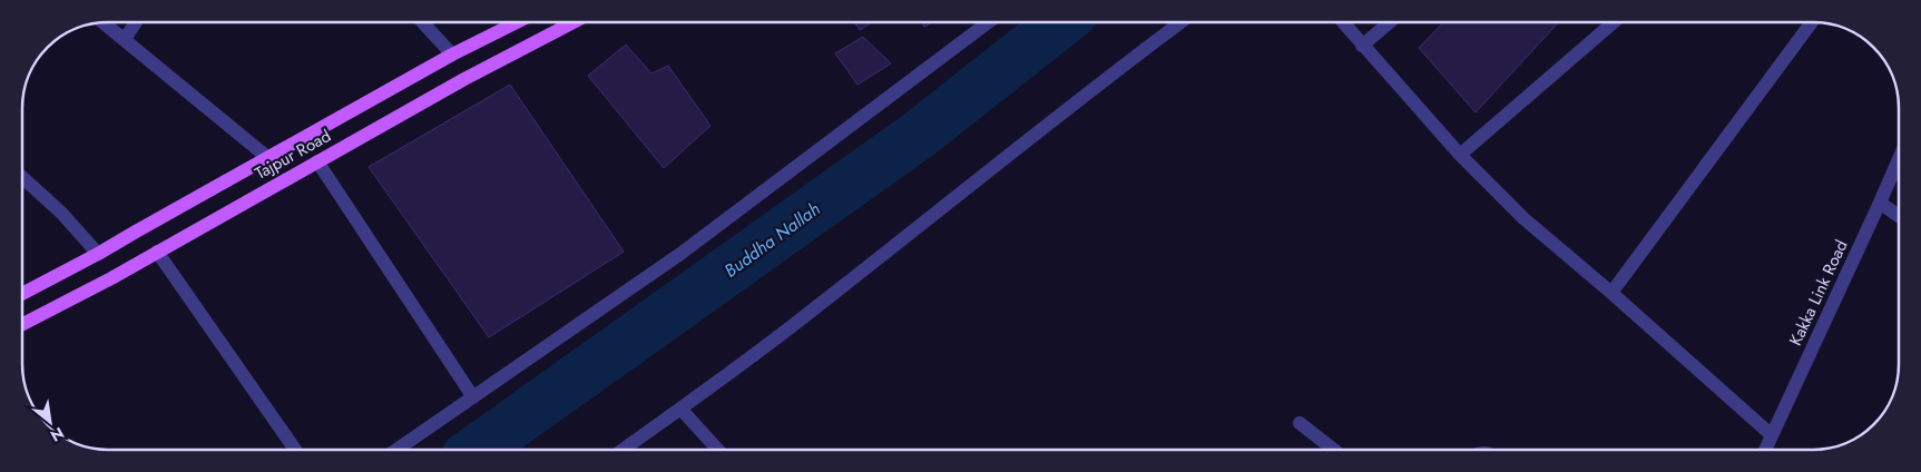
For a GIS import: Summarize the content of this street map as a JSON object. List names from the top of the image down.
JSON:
{
  "streets": {
    "main road": ["Tajpur Road"],
    "street": ["Kakka Link Road"]
  },
  "water": ["Buddha Nallah"],
  "north": "bottom right"
}
